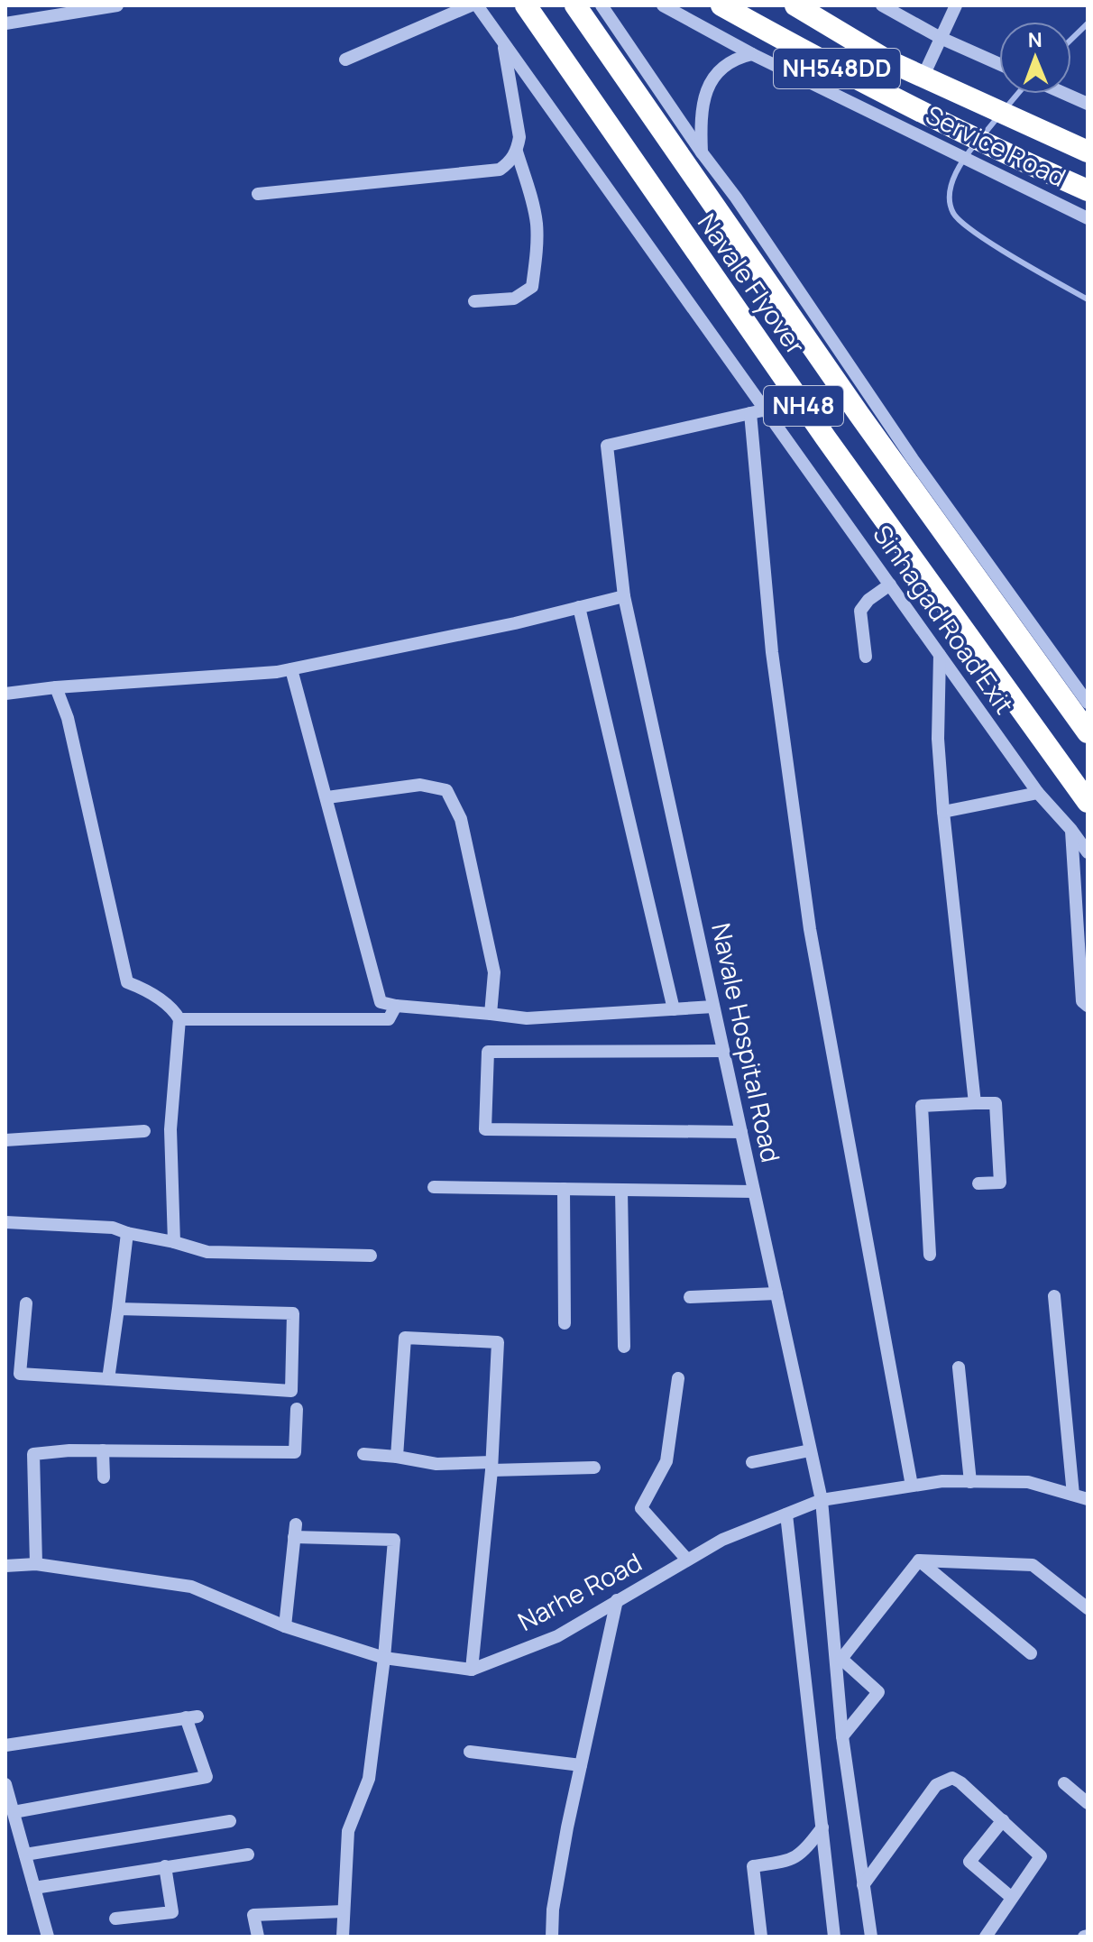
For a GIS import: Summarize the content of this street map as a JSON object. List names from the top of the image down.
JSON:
{
  "streets": {
    "highway": ["NH548DD", "Navale Flyover", "NH48"],
    "street": [
      "Service Road",
      "Sinhagad Road Exit",
      "Navale Hospital Road",
      "Narhe Road"
    ]
  },
  "crossings": [
    ["NH548DD", "Service Road"],
    ["Navale Hospital Road", "Narhe Road"]
  ],
  "north": "top"
}
